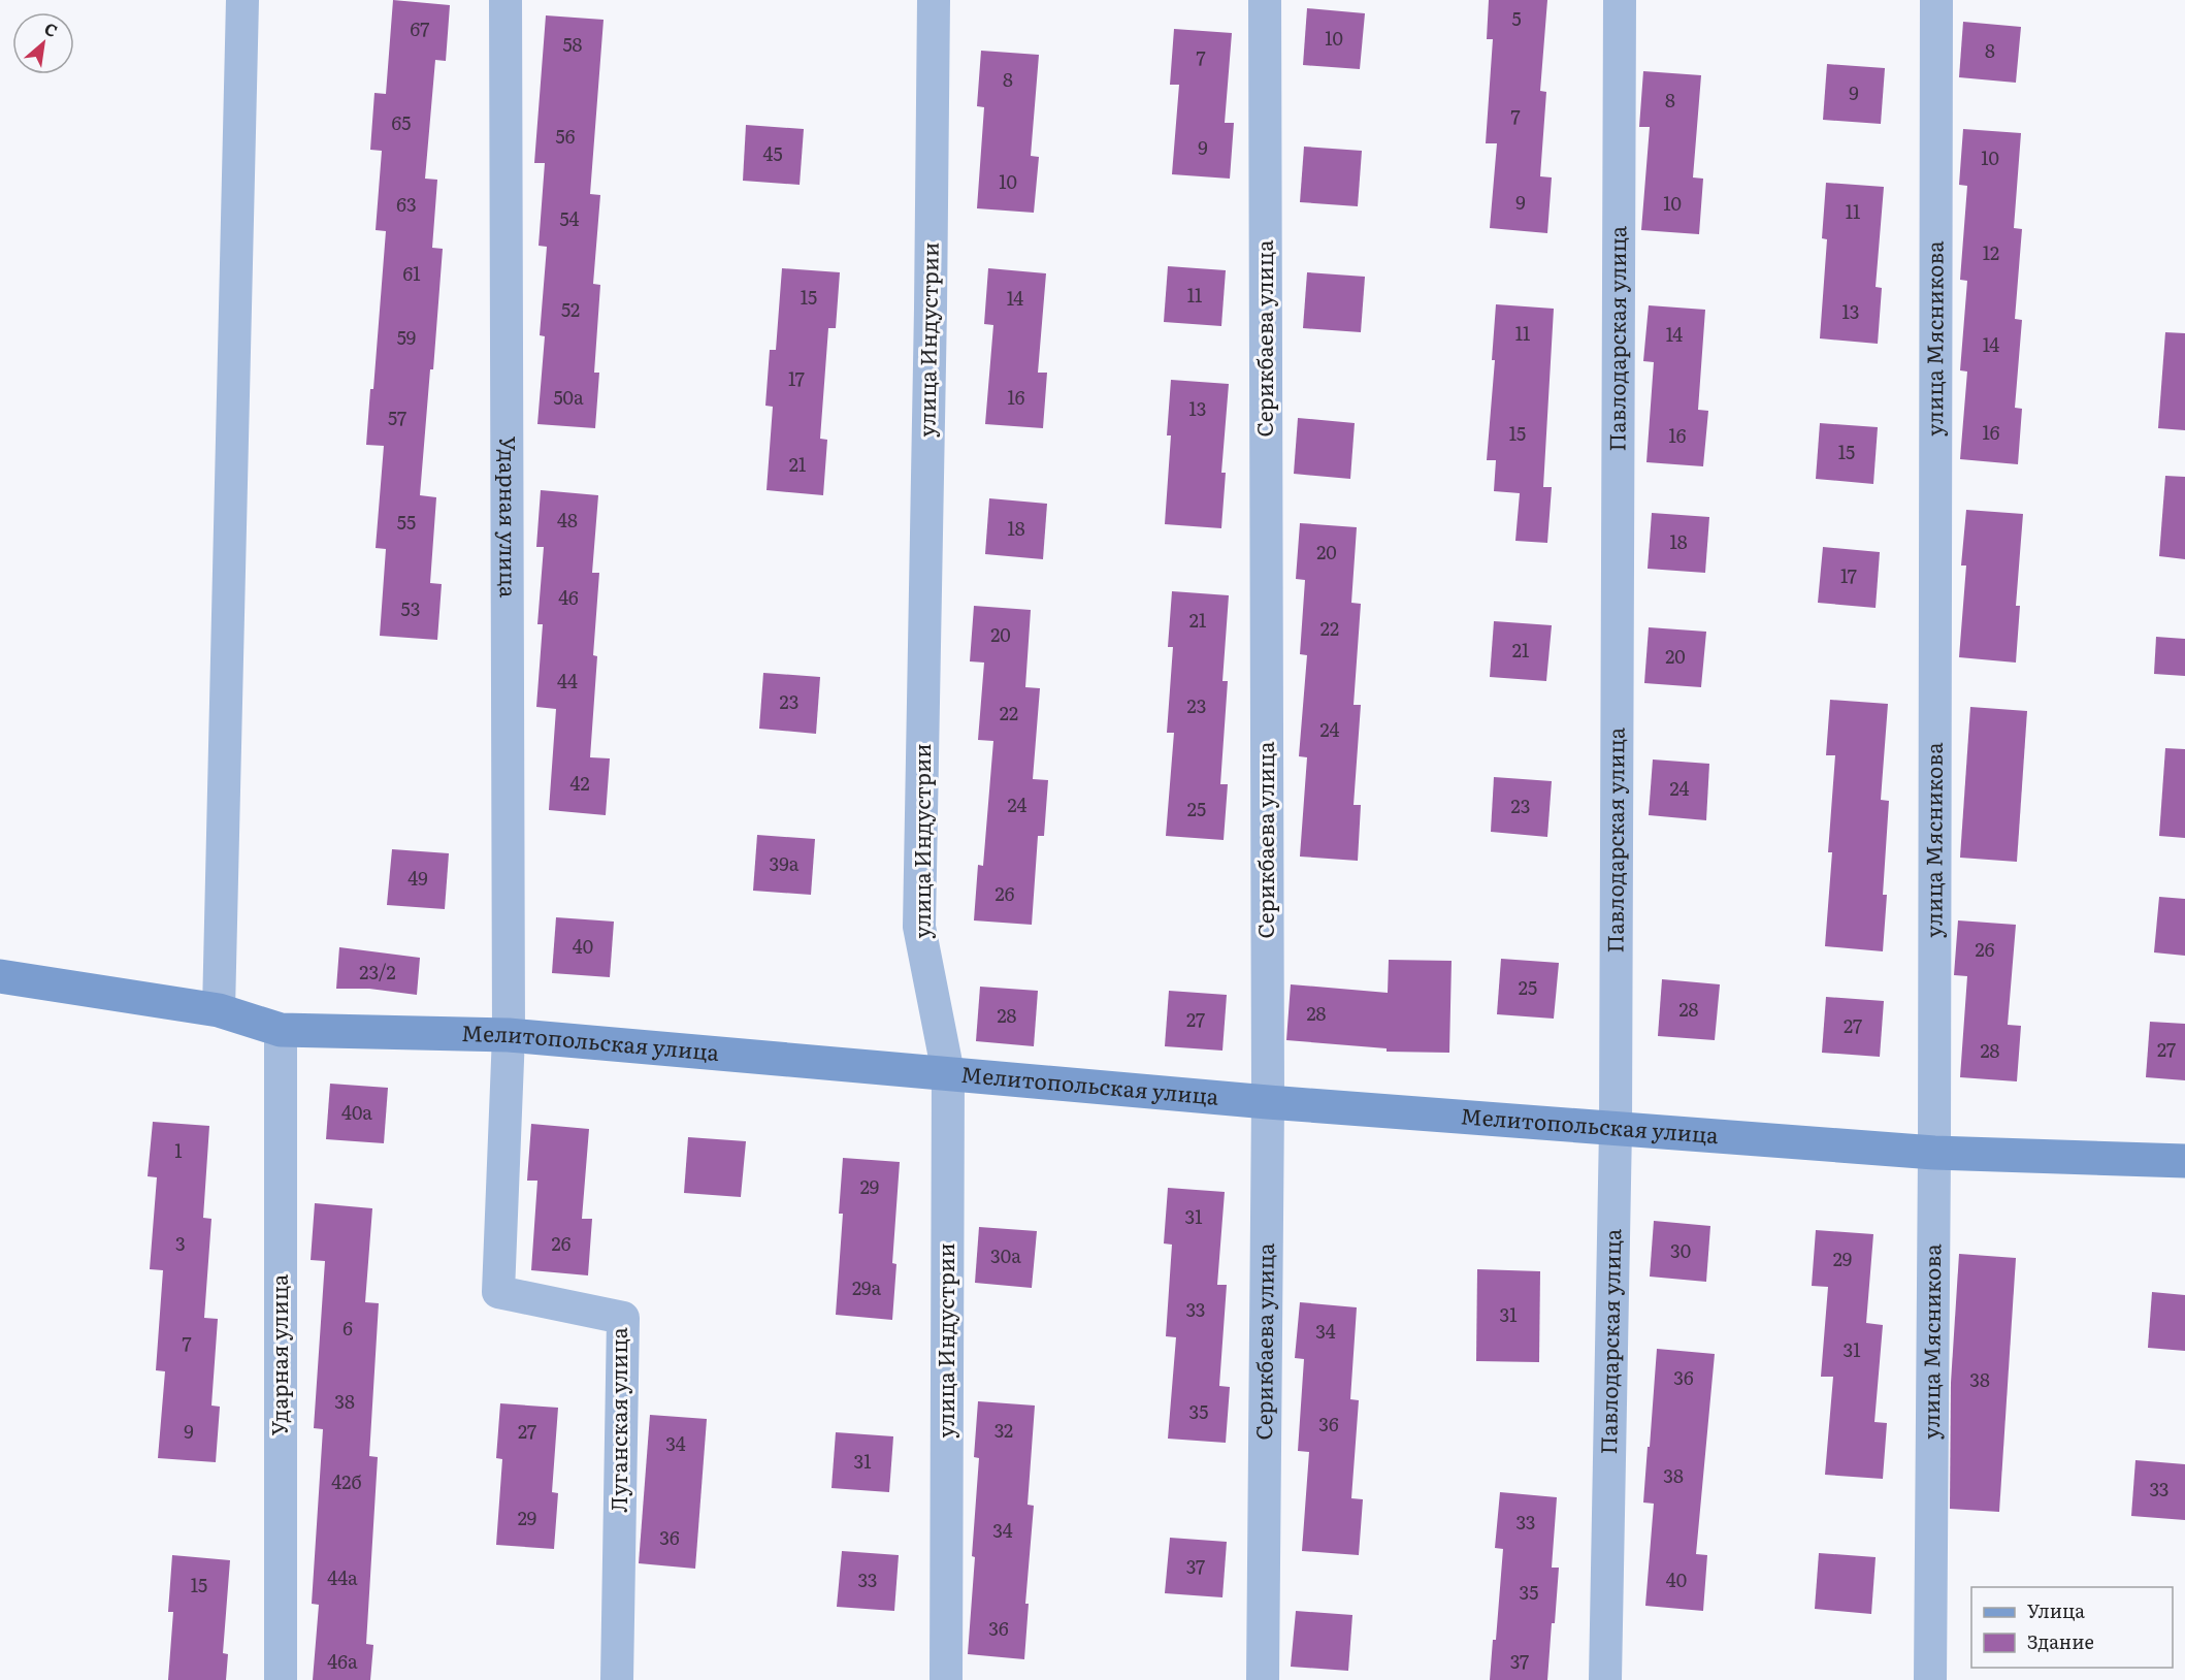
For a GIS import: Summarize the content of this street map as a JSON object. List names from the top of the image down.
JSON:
{
  "streets": {
    "street": [
      "Серикбаева улица",
      "Павлодарская улица",
      "улица Мясникова",
      "улица Индустрии",
      "Ударная улица",
      "Мелитопольская улица",
      "Луганская улица"
    ]
  },
  "crossings": [
    ["Серикбаева улица", "Мелитопольская улица"],
    ["Павлодарская улица", "Мелитопольская улица"],
    ["улица Мясникова", "Мелитопольская улица"],
    ["улица Индустрии", "Мелитопольская улица"],
    ["Ударная улица", "Мелитопольская улица"],
    ["Ударная улица", "Луганская улица"],
    ["Мелитопольская улица", "Луганская улица"]
  ],
  "house_numbers": [
    "5",
    "67",
    "10",
    "58",
    "8",
    "7",
    "8",
    "9",
    "8",
    "7",
    "65",
    "56",
    "9",
    "45",
    "10",
    "10",
    "9",
    "10",
    "63",
    "11",
    "54",
    "12",
    "61",
    "11",
    "15",
    "14",
    "52",
    "13",
    "11",
    "14",
    "59",
    "14",
    "17",
    "50а",
    "16",
    "13",
    "57",
    "16",
    "15",
    "16",
    "15",
    "21",
    "48",
    "55",
    "18",
    "18",
    "20",
    "17",
    "46",
    "53",
    "21",
    "22",
    "20",
    "21",
    "20",
    "44",
    "23",
    "23",
    "22",
    "24",
    "42",
    "24",
    "24",
    "23",
    "25",
    "39а",
    "49",
    "26",
    "40",
    "26",
    "23/2",
    "25",
    "28",
    "28",
    "28",
    "27",
    "27",
    "27",
    "28",
    "40а",
    "1",
    "29",
    "31",
    "3",
    "26",
    "30",
    "30а",
    "29",
    "29а",
    "33",
    "31",
    "6",
    "34",
    "7",
    "31",
    "36",
    "38",
    "38",
    "35",
    "36",
    "32",
    "9",
    "27",
    "34",
    "31",
    "38",
    "42б",
    "33",
    "29",
    "33",
    "34",
    "36",
    "37",
    "44а",
    "33",
    "40",
    "15",
    "35",
    "36",
    "46а",
    "37"
  ],
  "legend": ["Улица", "Здание"],
  "north": "top right"
}
